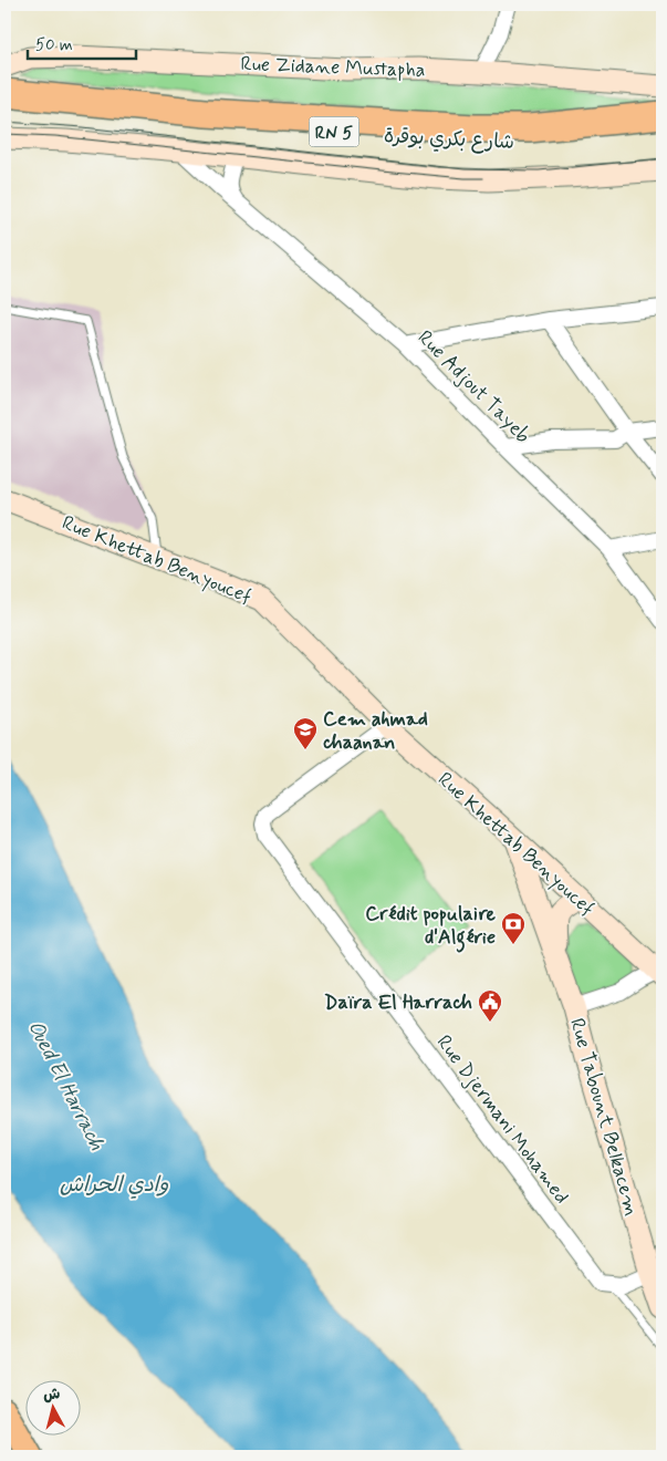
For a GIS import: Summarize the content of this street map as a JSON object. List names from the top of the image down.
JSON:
{
  "streets": {
    "highway": ["RN 5", "شارع بكري بوقرة"],
    "street": [
      "Rue Zidane Mustapha",
      "Rue Adjout Tayeb",
      "Rue Khettab Benyoucef",
      "Rue Tabount Belkacem",
      "Rue Djermani Mohamed"
    ]
  },
  "crossings": [
    ["Rue Khettab Benyoucef", "Rue Djermani Mohamed"]
  ],
  "water": ["Oued El Harrach", "وادي الحراش"],
  "places": {
    "school or university": ["Cem ahmad chaanan"],
    "bank": ["Crédit populaire d'Algérie"],
    "public building": ["Daïra El Harrach"]
  },
  "scale_bar": "50 m",
  "north": "top"
}
